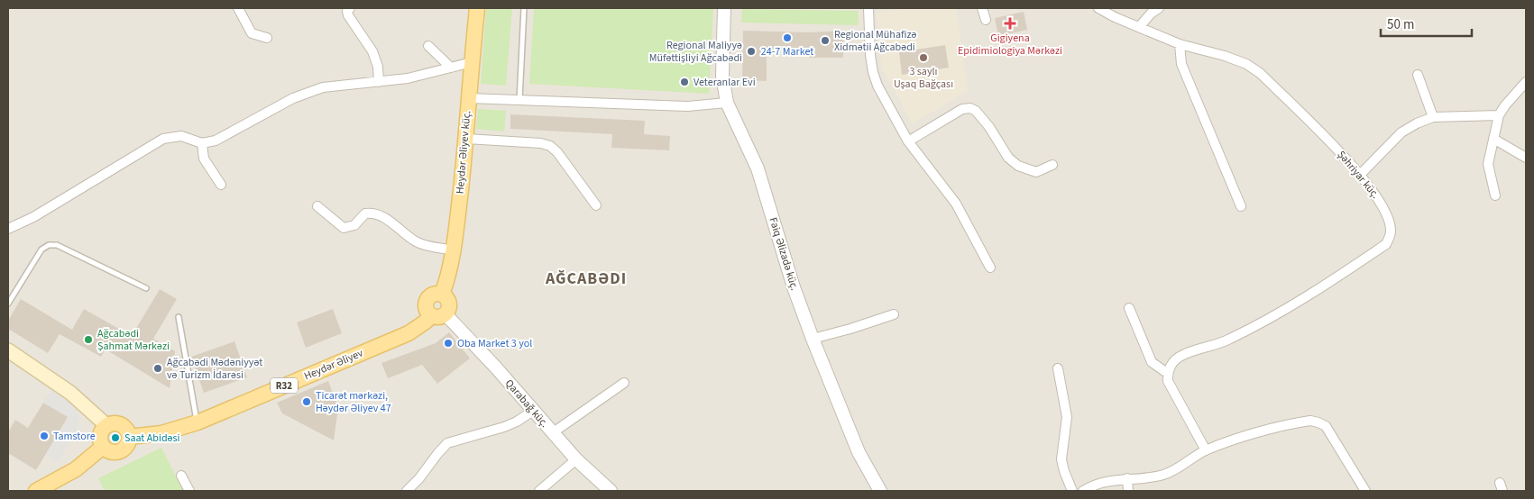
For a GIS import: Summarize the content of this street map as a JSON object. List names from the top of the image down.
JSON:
{
  "streets": {
    "main road": ["Heydər Əliyev küç.", "Heydər Əliyev", "R32"],
    "street": ["Şəhriyar küç.", "Faiq Əlizadə küç.", "Qarabağ küç."]
  },
  "crossings": [
    ["Heydər Əliyev küç.", "Heydər Əliyev"],
    ["Heydər Əliyev küç.", "Qarabağ küç."],
    ["Heydər Əliyev", "Qarabağ küç."]
  ],
  "districts": ["AĞCABƏDI"],
  "places": {
    "health": ["Gigiyena Epidimiologiya Mərkəzi"],
    "other": [
      "24-7 Market",
      "Regional Mühafizə Xidmətii Ağcabədi",
      "Regional Maliyyə Müfəttişliyi Ağcabədi",
      "3 saylı Uşaq Bağçası",
      "Veteranlar Evi",
      "Ağcabədi Şahmat Mərkəzi",
      "Oba Market 3 yol",
      "Ağcabədi Mədəniyyət və Turizm İdarəsi",
      "Ticarət mərkəzi, Həydər Əliyev 47",
      "Tamstore",
      "Saat Abidəsi"
    ]
  },
  "scale_bar": "50 m"
}
